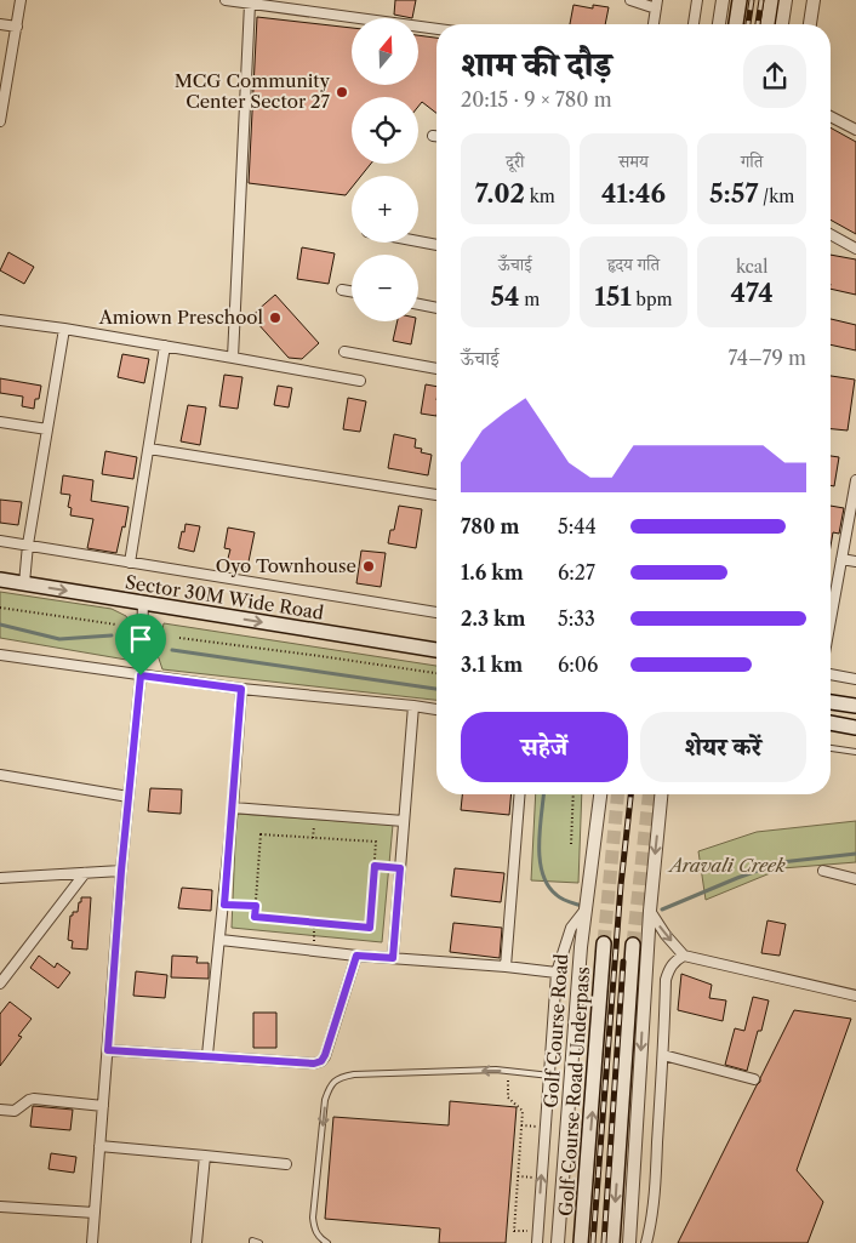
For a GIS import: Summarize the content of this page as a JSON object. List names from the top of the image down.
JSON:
{
  "streets": {
    "main road": ["Sector 30M Wide Road", "Golf Course Road Underpass"],
    "street": ["Golf Course Road"]
  },
  "one_way": ["Sector 30M Wide Road"],
  "parks": ["Aravali Creek"],
  "places": ["MCG Community Center Sector 27", "Amiown Preschool", "Oyo Townhouse"],
  "north": "top",
  "page": {
    "map_buttons": ["+", "−"],
    "heading": ["शाम की दौड़", "20:15 · 9 × 780 m"],
    "stats": [
      ["दूरी", "7.02 km"],
      ["समय", "41:46"],
      ["गति", "5:57 /km"],
      ["ऊँचाई", "54 m"],
      ["हृदय गति", "151 bpm"],
      ["kcal", "474"]
    ],
    "chart": ["ऊँचाई", "74–79 m"],
    "list": [
      {
        "name": "780 m",
        "note": "5:44"
      },
      {
        "name": "1.6 km",
        "note": "6:27"
      },
      {
        "name": "2.3 km",
        "note": "5:33"
      },
      {
        "name": "3.1 km",
        "note": "6:06"
      }
    ],
    "buttons": ["सहेजें", "शेयर करें"]
  }
}
